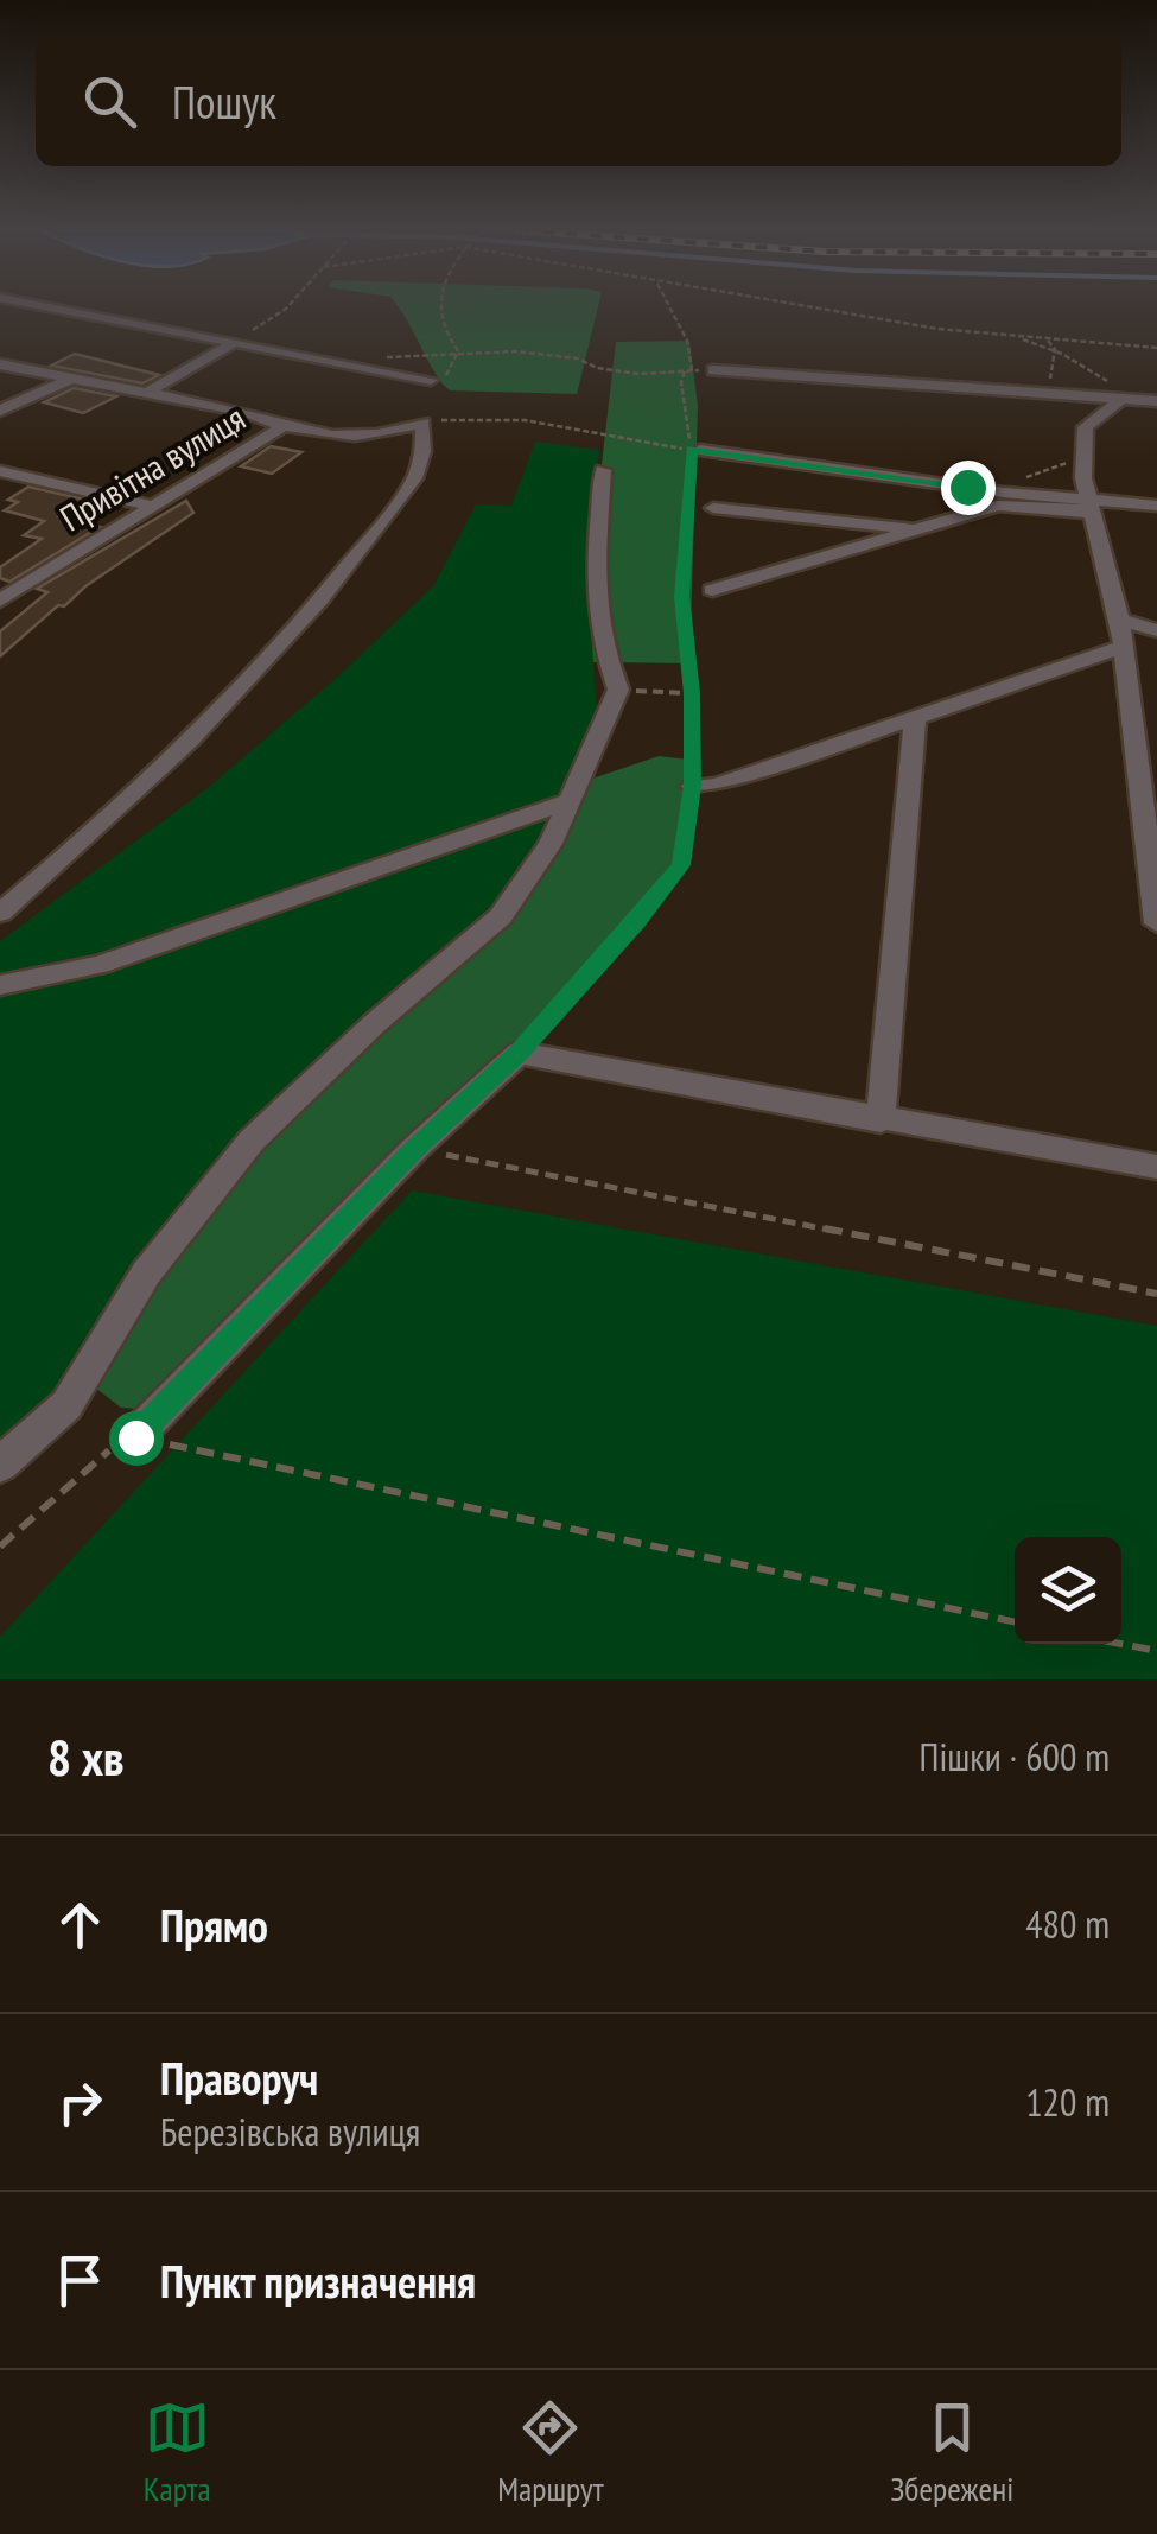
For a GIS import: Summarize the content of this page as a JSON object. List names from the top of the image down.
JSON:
{
  "streets": {
    "street": ["Привітна вулиця"]
  },
  "page": {
    "search": "Пошук",
    "heading": ["8 хв", "Пішки · 600 m"],
    "list": [
      ["Прямо", "480 m"],
      ["Праворуч", "Березівська вулиця", "120 m"],
      "Пункт призначення"
    ],
    "nav": ["Карта", "Маршрут", "Збережені"]
  }
}
